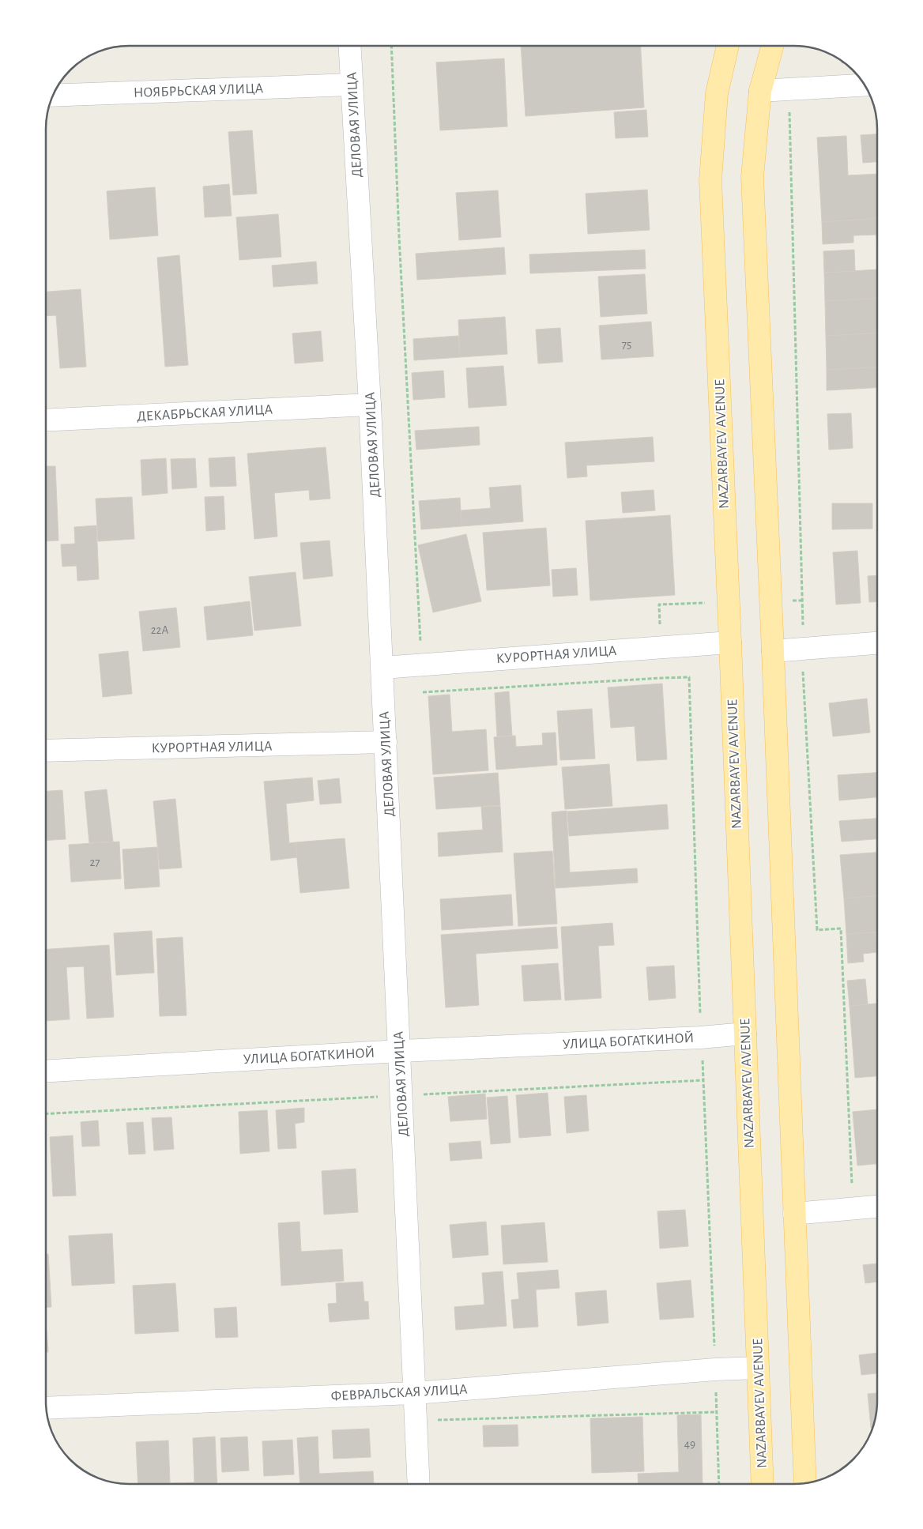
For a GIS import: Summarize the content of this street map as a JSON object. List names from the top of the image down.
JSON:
{
  "streets": {
    "main road": ["NAZARBAYEV AVENUE"],
    "street": [
      "НОЯБРЬСКАЯ УЛИЦА",
      "ДЕЛОВАЯ УЛИЦА",
      "ДЕКАБРЬСКАЯ УЛИЦА",
      "КУРОРТНАЯ УЛИЦА",
      "УЛИЦА БОГАТКИНОЙ",
      "ФЕВРАЛЬСКАЯ УЛИЦА"
    ]
  },
  "crossings": [
    ["НОЯБРЬСКАЯ УЛИЦА", "ДЕЛОВАЯ УЛИЦА"],
    ["ДЕЛОВАЯ УЛИЦА", "ДЕКАБРЬСКАЯ УЛИЦА"],
    ["ДЕЛОВАЯ УЛИЦА", "КУРОРТНАЯ УЛИЦА"],
    ["ДЕЛОВАЯ УЛИЦА", "УЛИЦА БОГАТКИНОЙ"],
    ["ДЕЛОВАЯ УЛИЦА", "ФЕВРАЛЬСКАЯ УЛИЦА"],
    ["NAZARBAYEV AVENUE", "КУРОРТНАЯ УЛИЦА"],
    ["NAZARBAYEV AVENUE", "УЛИЦА БОГАТКИНОЙ"],
    ["NAZARBAYEV AVENUE", "ФЕВРАЛЬСКАЯ УЛИЦА"]
  ],
  "house_numbers": [
    "75",
    "22А",
    "27",
    "49"
  ]
}
